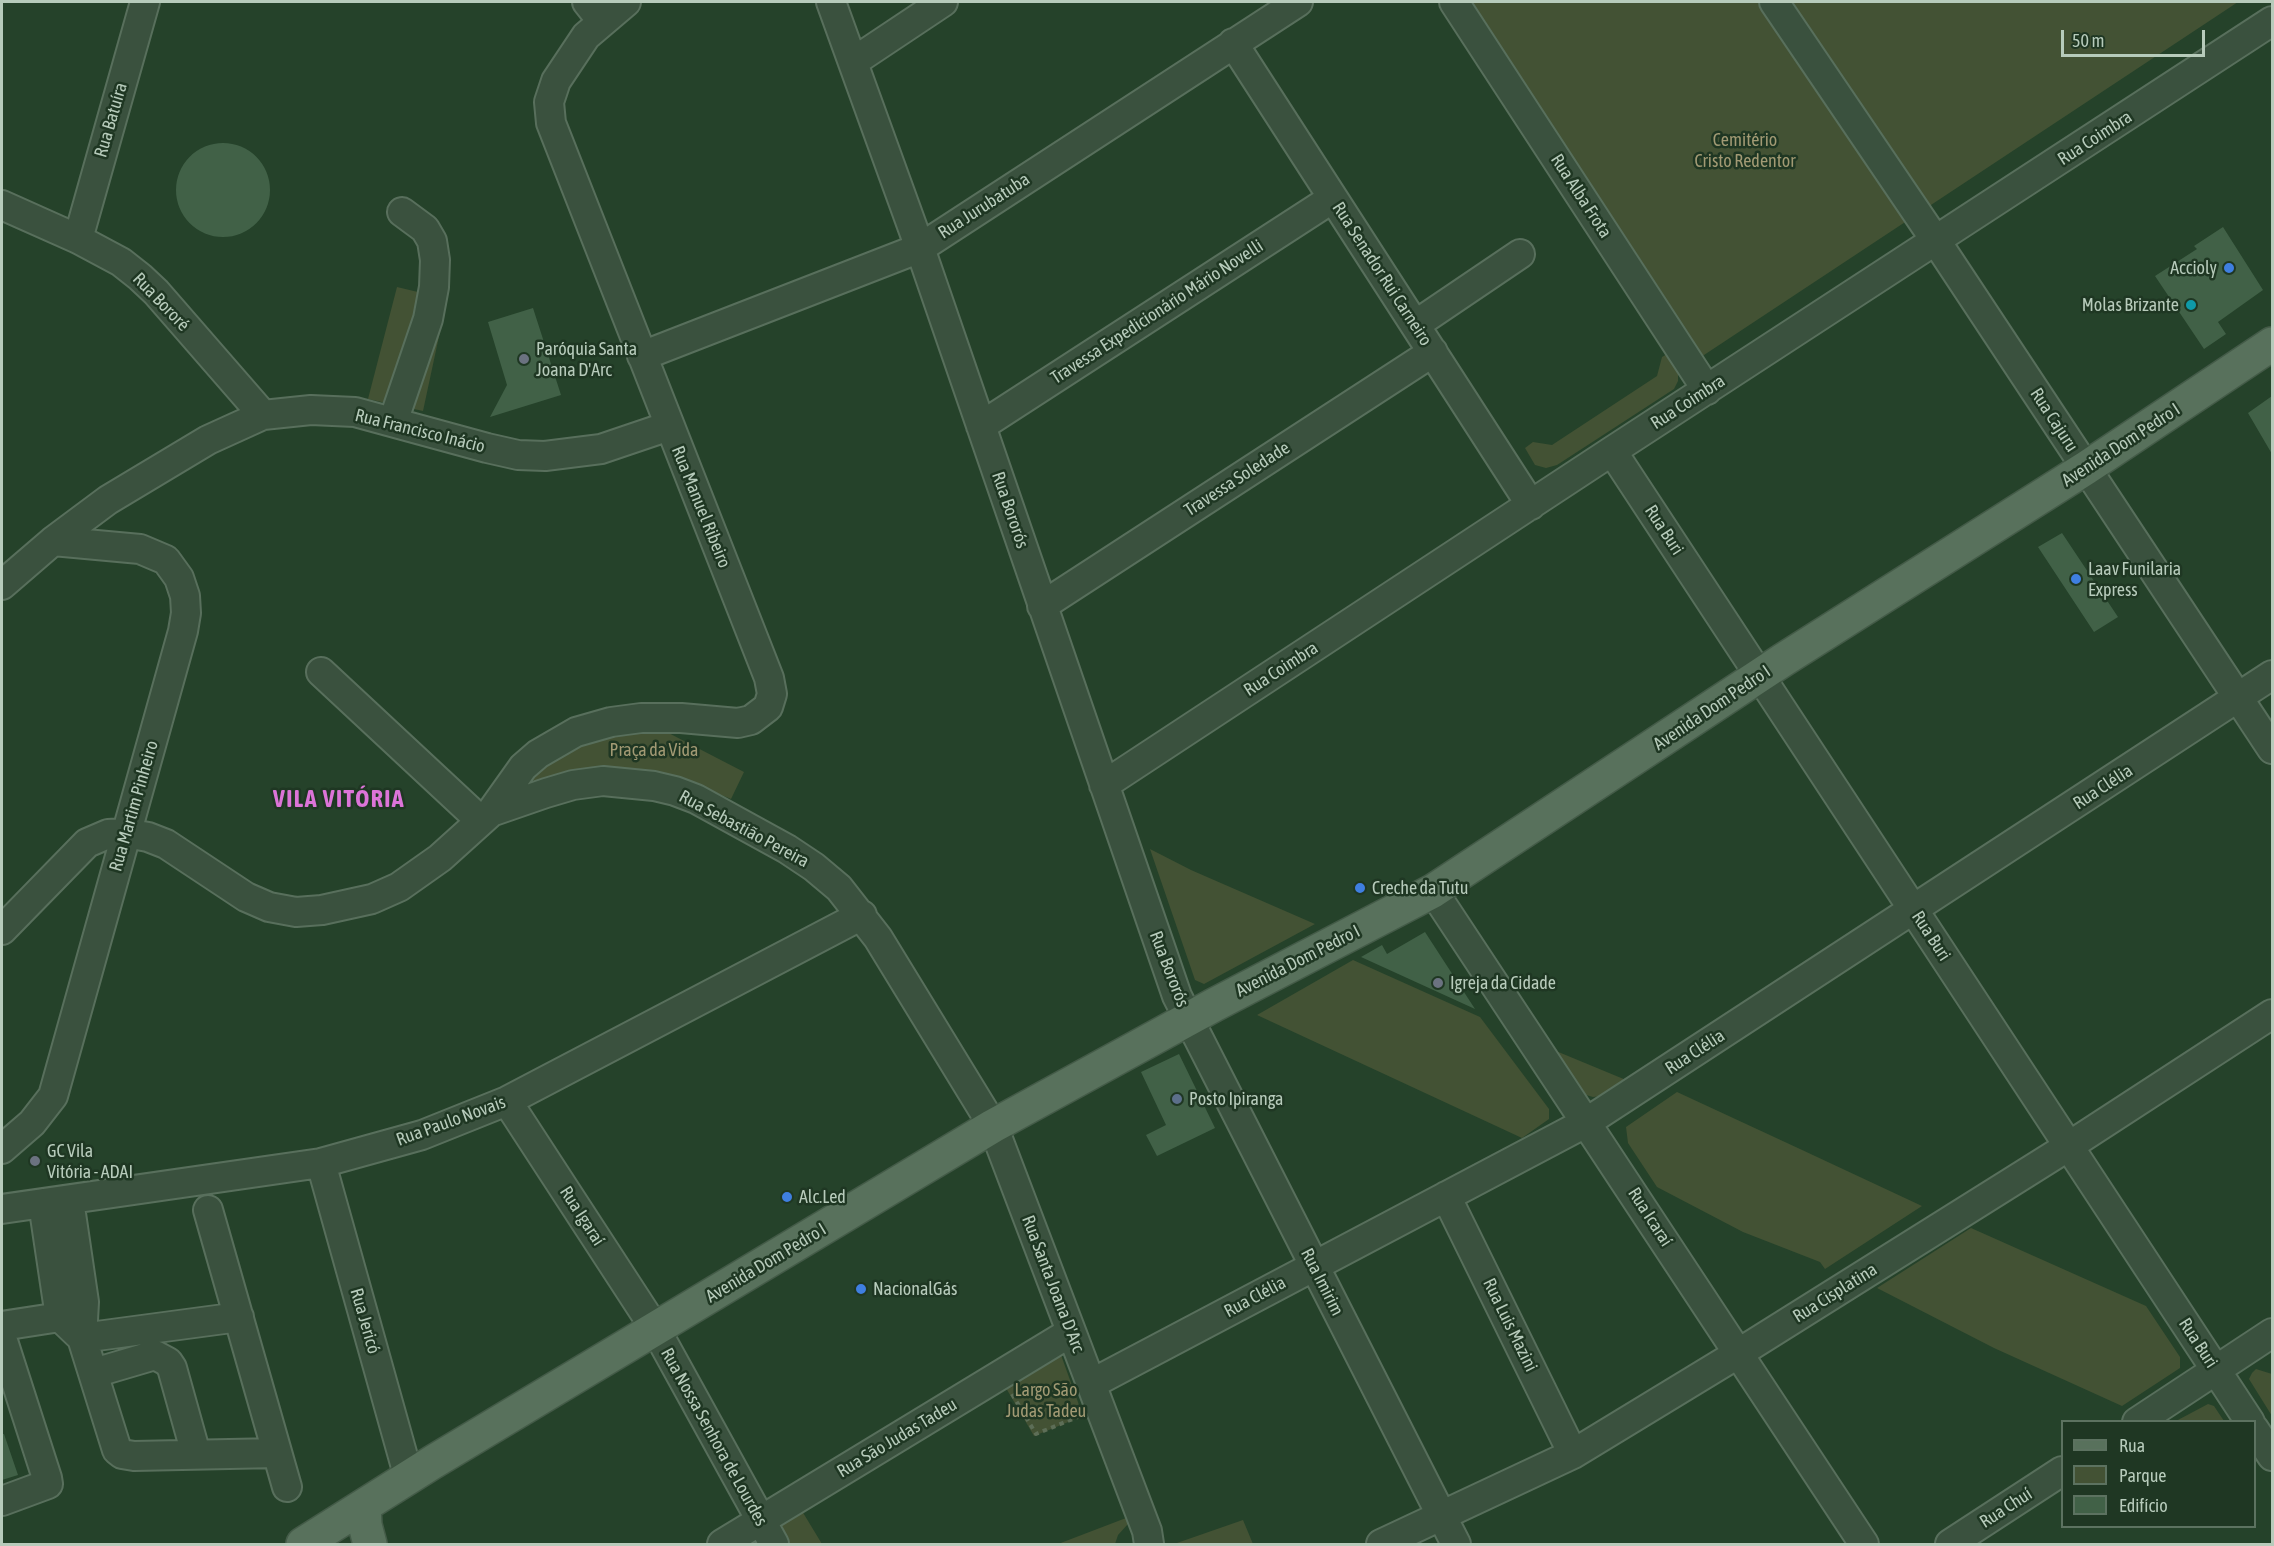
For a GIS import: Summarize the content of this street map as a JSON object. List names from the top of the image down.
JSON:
{
  "streets": {
    "main road": ["Avenida Dom Pedro I"],
    "street": [
      "Rua Batuíra",
      "Rua Coimbra",
      "Rua Alba Frota",
      "Rua Jurubatuba",
      "Rua Senador Rui Carneiro",
      "Rua Bororé",
      "Travessa Expedicionário Mário Novelli",
      "Rua Cajuru",
      "Rua Francisco Inácio",
      "Travessa Soledade",
      "Rua Manuel Ribeiro",
      "Rua Bororós",
      "Rua Buri",
      "Rua Clélia",
      "Rua Martim Pinheiro",
      "Rua Sebastião Pereira",
      "Rua Paulo Novais",
      "Rua Igaraí",
      "Rua Icaraí",
      "Rua Imirim",
      "Rua Santa Joana D'Arc",
      "Rua Cisplatina",
      "Rua Jericó",
      "Rua Luis Mazini",
      "Rua Nossa Senhora de Lourdes",
      "Rua São Judas Tadeu",
      "Rua Chuí"
    ]
  },
  "crossings": [
    ["Rua Batuíra", "Rua Bororé"],
    ["Rua Coimbra", "Rua Alba Frota"],
    ["Rua Coimbra", "Rua Senador Rui Carneiro"],
    ["Rua Coimbra", "Rua Cajuru"],
    ["Rua Coimbra", "Rua Bororós"],
    ["Rua Coimbra", "Rua Buri"],
    ["Rua Jurubatuba", "Rua Senador Rui Carneiro"],
    ["Rua Jurubatuba", "Rua Manuel Ribeiro"],
    ["Rua Jurubatuba", "Rua Bororós"],
    ["Rua Senador Rui Carneiro", "Travessa Expedicionário Mário Novelli"],
    ["Rua Senador Rui Carneiro", "Travessa Soledade"],
    ["Rua Bororé", "Rua Francisco Inácio"],
    ["Travessa Expedicionário Mário Novelli", "Rua Bororós"],
    ["Rua Cajuru", "Avenida Dom Pedro I"],
    ["Rua Cajuru", "Rua Clélia"],
    ["Rua Francisco Inácio", "Rua Manuel Ribeiro"],
    ["Rua Francisco Inácio", "Rua Martim Pinheiro"],
    ["Avenida Dom Pedro I", "Rua Bororós"],
    ["Avenida Dom Pedro I", "Rua Buri"],
    ["Avenida Dom Pedro I", "Rua Sebastião Pereira"],
    ["Avenida Dom Pedro I", "Rua Igaraí"],
    ["Avenida Dom Pedro I", "Rua Icaraí"],
    ["Avenida Dom Pedro I", "Rua Imirim"],
    ["Avenida Dom Pedro I", "Rua Santa Joana D'Arc"],
    ["Avenida Dom Pedro I", "Rua Jericó"],
    ["Avenida Dom Pedro I", "Rua Nossa Senhora de Lourdes"],
    ["Travessa Soledade", "Rua Bororós"],
    ["Rua Manuel Ribeiro", "Rua Sebastião Pereira"],
    ["Rua Bororós", "Rua Imirim"],
    ["Rua Buri", "Rua Clélia"],
    ["Rua Buri", "Rua Cisplatina"],
    ["Rua Clélia", "Rua Icaraí"],
    ["Rua Clélia", "Rua Imirim"],
    ["Rua Clélia", "Rua Santa Joana D'Arc"],
    ["Rua Clélia", "Rua Luis Mazini"],
    ["Rua Martim Pinheiro", "Rua Sebastião Pereira"],
    ["Rua Sebastião Pereira", "Rua Paulo Novais"],
    ["Rua Sebastião Pereira", "Rua Santa Joana D'Arc"],
    ["Rua Paulo Novais", "Rua Igaraí"],
    ["Rua Paulo Novais", "Rua Jericó"],
    ["Rua Igaraí", "Rua Nossa Senhora de Lourdes"],
    ["Rua Icaraí", "Rua Cisplatina"],
    ["Rua Imirim", "Rua Cisplatina"],
    ["Rua Santa Joana D'Arc", "Rua São Judas Tadeu"],
    ["Rua Cisplatina", "Rua Luis Mazini"],
    ["Rua Nossa Senhora de Lourdes", "Rua São Judas Tadeu"]
  ],
  "districts": ["VILA VITÓRIA"],
  "parks": ["Cemitério Cristo Redentor", "Praça da Vida", "Largo São Judas Tadeu"],
  "places": [
    "Accioly",
    "Molas Brizante",
    "Paróquia Santa Joana D'Arc",
    "Laav Funilaria Express",
    "Creche da Tutu",
    "Igreja da Cidade",
    "Posto Ipiranga",
    "GC Vila Vitória - ADAI",
    "Alc.Led",
    "NacionalGás"
  ],
  "legend": ["Rua", "Parque", "Edifício"],
  "scale_bar": "50 m"
}
